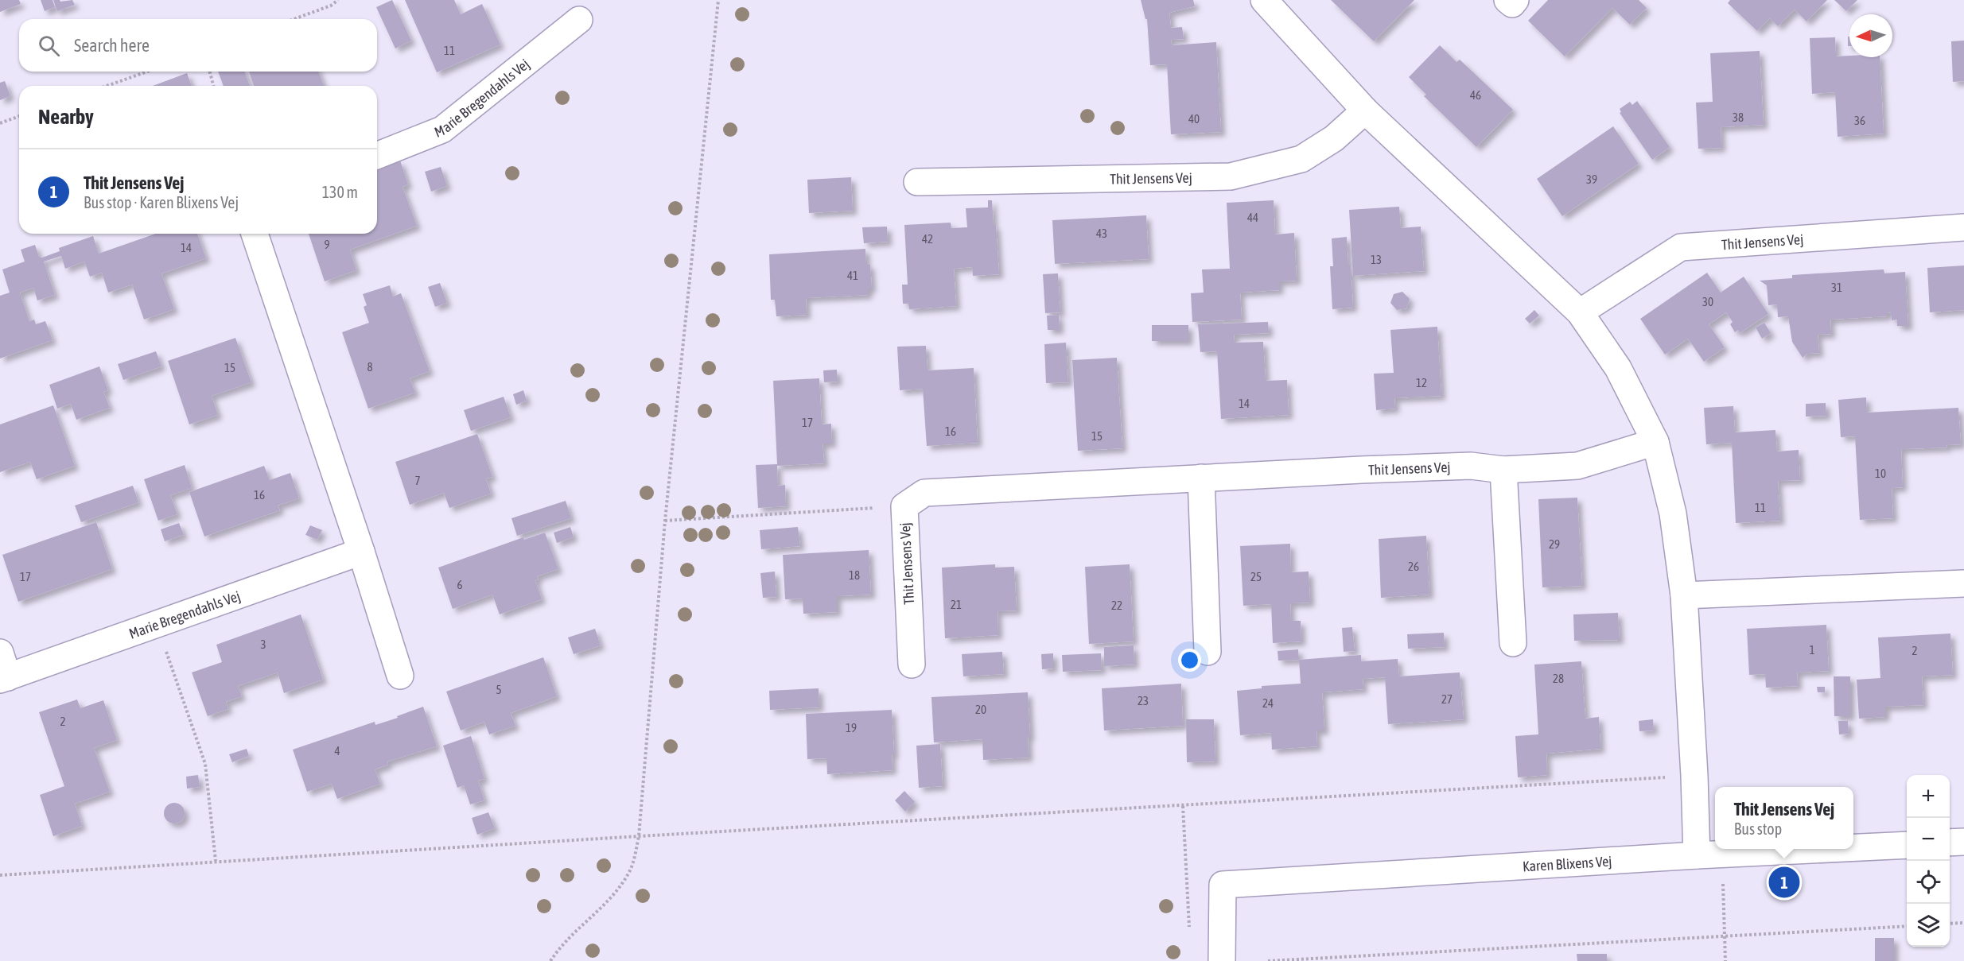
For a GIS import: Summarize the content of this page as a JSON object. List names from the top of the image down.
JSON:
{
  "streets": {
    "street": ["Marie Bregendahls Vej", "Thit Jensens Vej", "Karen Blixens Vej"]
  },
  "house_numbers": [
    "11",
    "46",
    "38",
    "40",
    "36",
    "39",
    "44",
    "43",
    "42",
    "9",
    "14",
    "13",
    "41",
    "31",
    "30",
    "8",
    "15",
    "12",
    "14",
    "17",
    "16",
    "15",
    "10",
    "7",
    "16",
    "11",
    "29",
    "26",
    "18",
    "17",
    "25",
    "6",
    "21",
    "22",
    "3",
    "1",
    "2",
    "28",
    "5",
    "27",
    "23",
    "24",
    "20",
    "2",
    "19",
    "4"
  ],
  "north": "left",
  "page": {
    "search": "Search here",
    "heading": "Nearby",
    "list": [
      {
        "mark": "1",
        "name": "Thit Jensens Vej",
        "note": "Bus stop · Karen Blixens Vej",
        "value": "130 m"
      }
    ],
    "map_buttons": ["+", "−"],
    "popup": ["Thit Jensens Vej", "Bus stop"],
    "pins": "1"
  }
}
